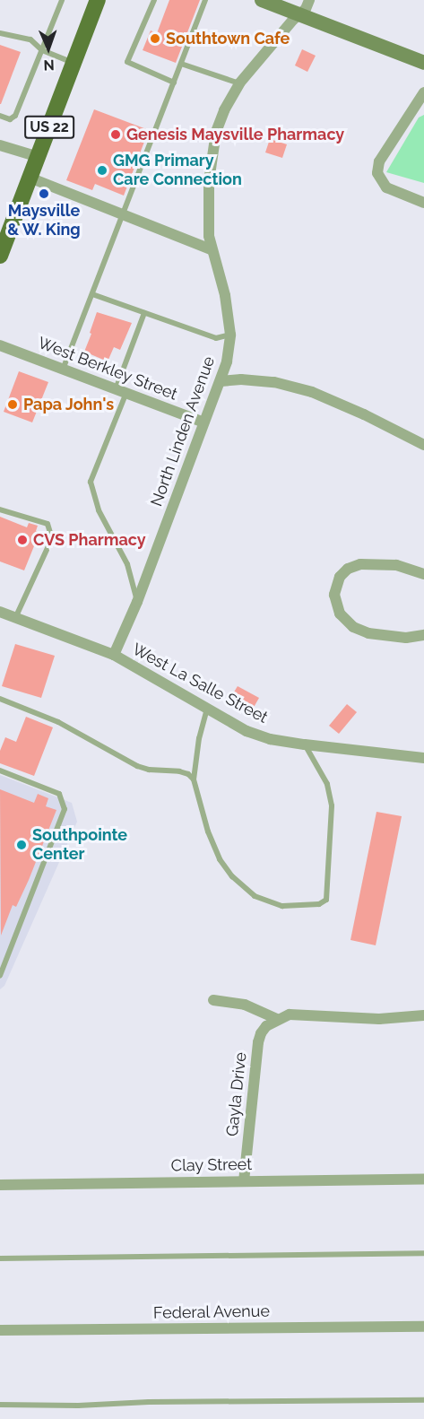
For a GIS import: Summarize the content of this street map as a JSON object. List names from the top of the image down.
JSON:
{
  "streets": {
    "main road": ["US 22"],
    "street": [
      "West Berkley Street",
      "North Linden Avenue",
      "West La Salle Street",
      "Gayla Drive",
      "Clay Street",
      "Federal Avenue"
    ]
  },
  "crossings": [
    ["West Berkley Street", "North Linden Avenue"],
    ["North Linden Avenue", "West La Salle Street"],
    ["Gayla Drive", "Clay Street"]
  ],
  "places": [
    "Southtown Cafe",
    "Genesis Maysville Pharmacy",
    "GMG Primary Care Connection",
    "Maysville & W. King",
    "Papa John's",
    "CVS Pharmacy",
    "Southpointe Center"
  ],
  "north": "bottom"
}
